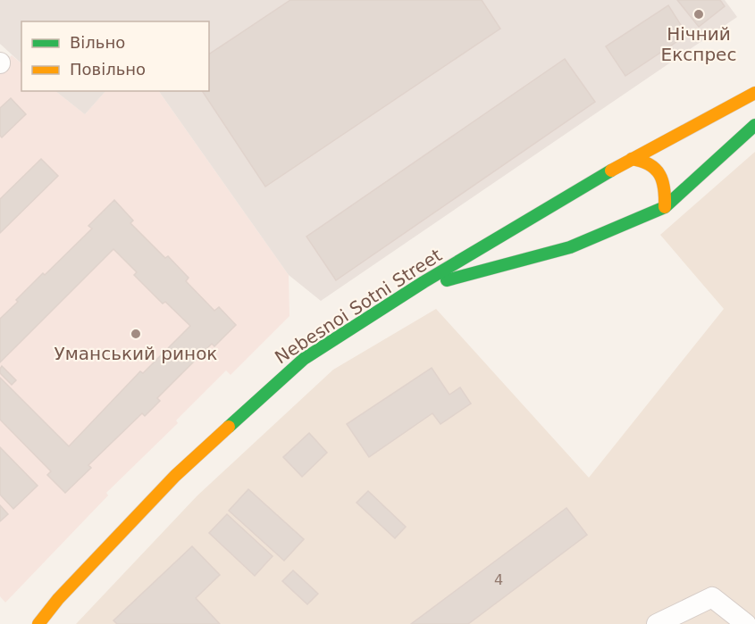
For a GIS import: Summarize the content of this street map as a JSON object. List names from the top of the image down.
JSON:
{
  "streets": {
    "main road": ["Nebesnoi Sotni Street"]
  },
  "places": ["Нічний Експрес", "Уманський ринок"],
  "house_numbers": ["4"],
  "legend": ["Вільно", "Повільно"]
}
